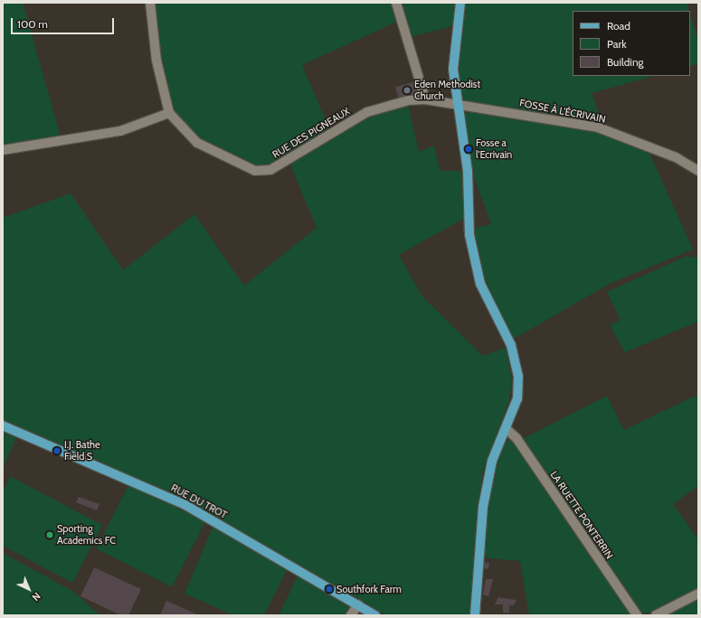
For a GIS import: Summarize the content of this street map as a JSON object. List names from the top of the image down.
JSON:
{
  "streets": {
    "main road": ["RUE DU TROT"],
    "street": ["FOSSE À L'ÉCRIVAIN", "RUE DES PIGNEAUX", "LA RUETTE PONTERRIN"]
  },
  "crossings": [
    ["FOSSE À L'ÉCRIVAIN", "RUE DES PIGNEAUX"]
  ],
  "places": [
    "Eden Methodist Church",
    "Fosse a l'Ecrivain",
    "I.J. Bathe Field S",
    "Sporting Academics FC",
    "Southfork Farm"
  ],
  "legend": ["Road", "Park", "Building"],
  "scale_bar": "100 m",
  "north": "bottom right"
}
